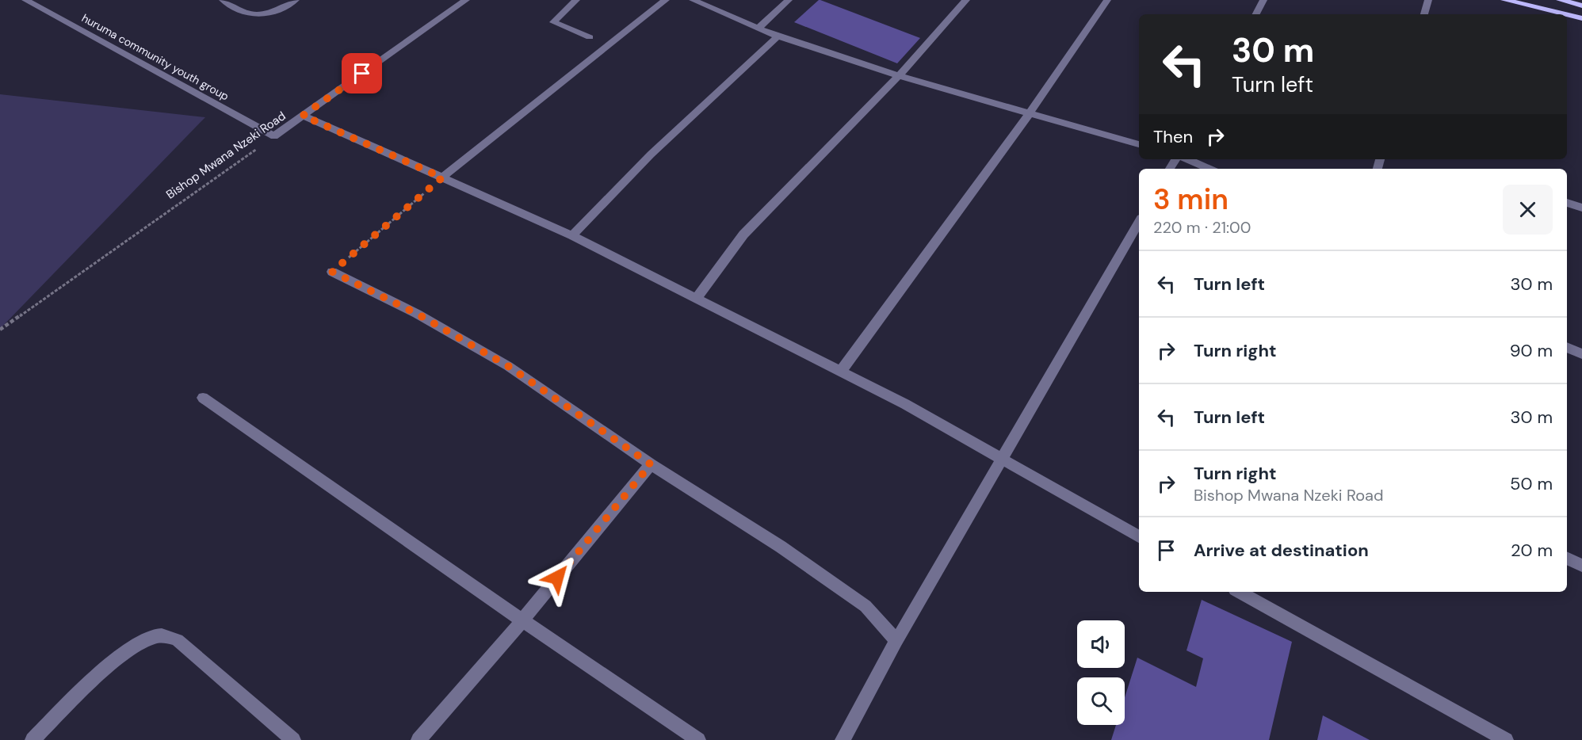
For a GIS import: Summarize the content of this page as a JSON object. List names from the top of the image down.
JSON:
{
  "streets": {
    "street": ["huruma community youth group", "Bishop Mwana Nzeki Road"]
  },
  "crossings": [
    ["huruma community youth group", "Bishop Mwana Nzeki Road"]
  ],
  "page": {
    "turn": ["30 m", "Turn left"],
    "then": "Then",
    "heading": ["3 min", "220 m · 21:00"],
    "list": [
      {
        "name": "Turn left",
        "value": "30 m"
      },
      {
        "name": "Turn right",
        "value": "90 m"
      },
      {
        "name": "Turn left",
        "value": "30 m"
      },
      {
        "name": "Turn right",
        "note": "Bishop Mwana Nzeki Road",
        "value": "50 m"
      },
      {
        "name": "Arrive at destination",
        "value": "20 m"
      }
    ]
  }
}
